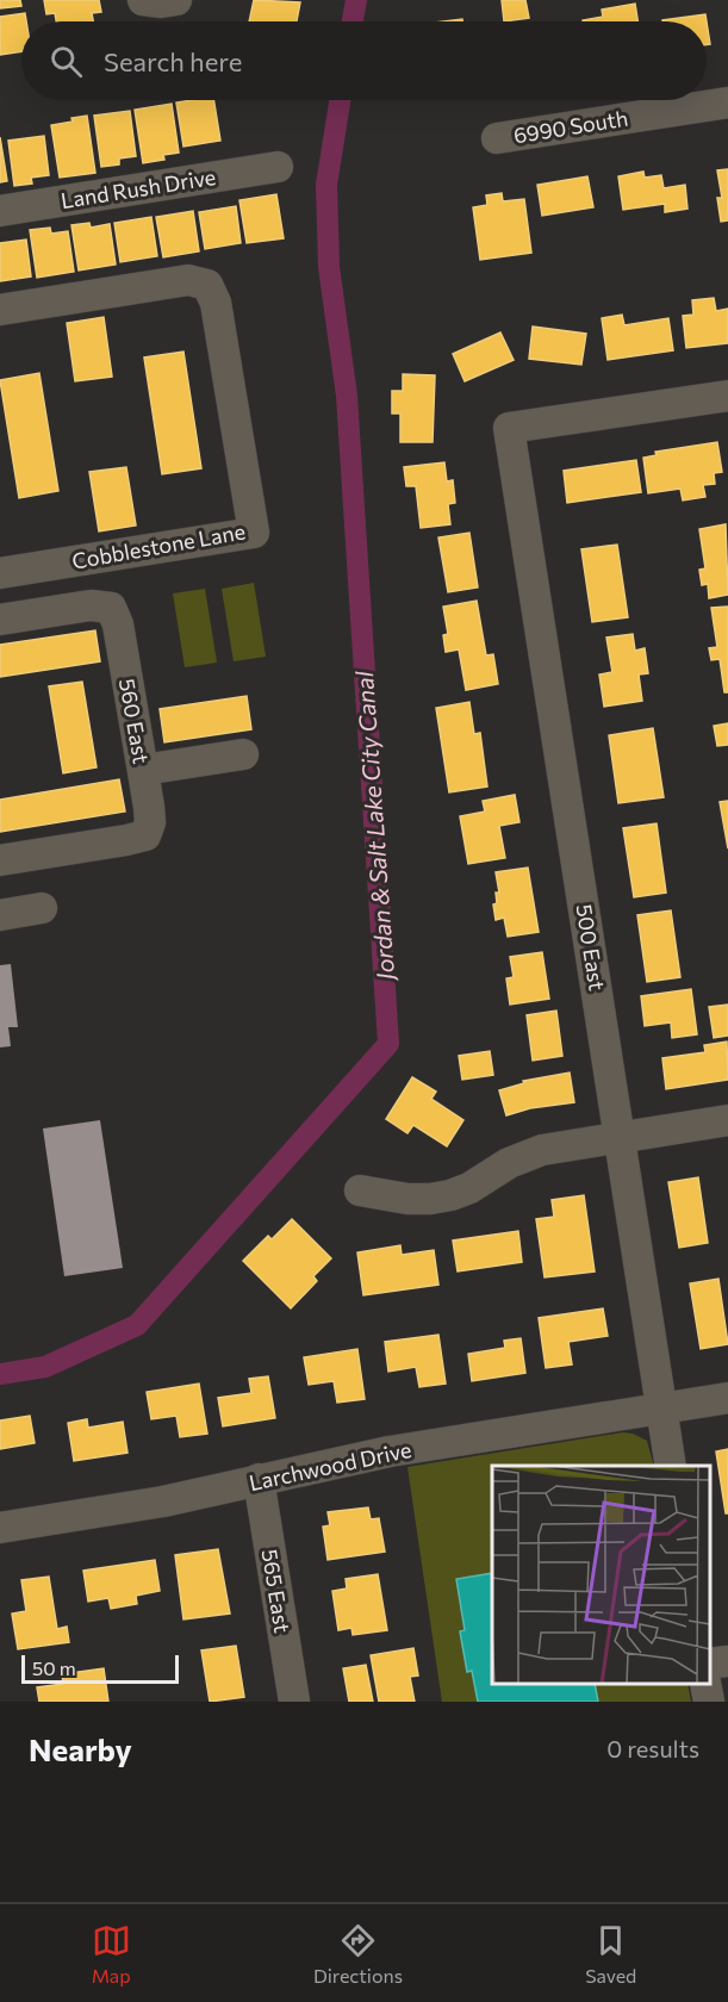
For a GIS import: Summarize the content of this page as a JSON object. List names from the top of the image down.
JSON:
{
  "streets": {
    "street": [
      "6990 South",
      "Land Rush Drive",
      "Cobblestone Lane",
      "560 East",
      "500 East",
      "Larchwood Drive",
      "565 East"
    ]
  },
  "crossings": [
    ["500 East", "Larchwood Drive"],
    ["Larchwood Drive", "565 East"]
  ],
  "water": ["Jordan & Salt Lake City Canal"],
  "scale_bar": "50 m",
  "page": {
    "search": "Search here",
    "scale": "50 m",
    "heading": ["Nearby", "0 results"],
    "nav": ["Map", "Directions", "Saved"]
  }
}
